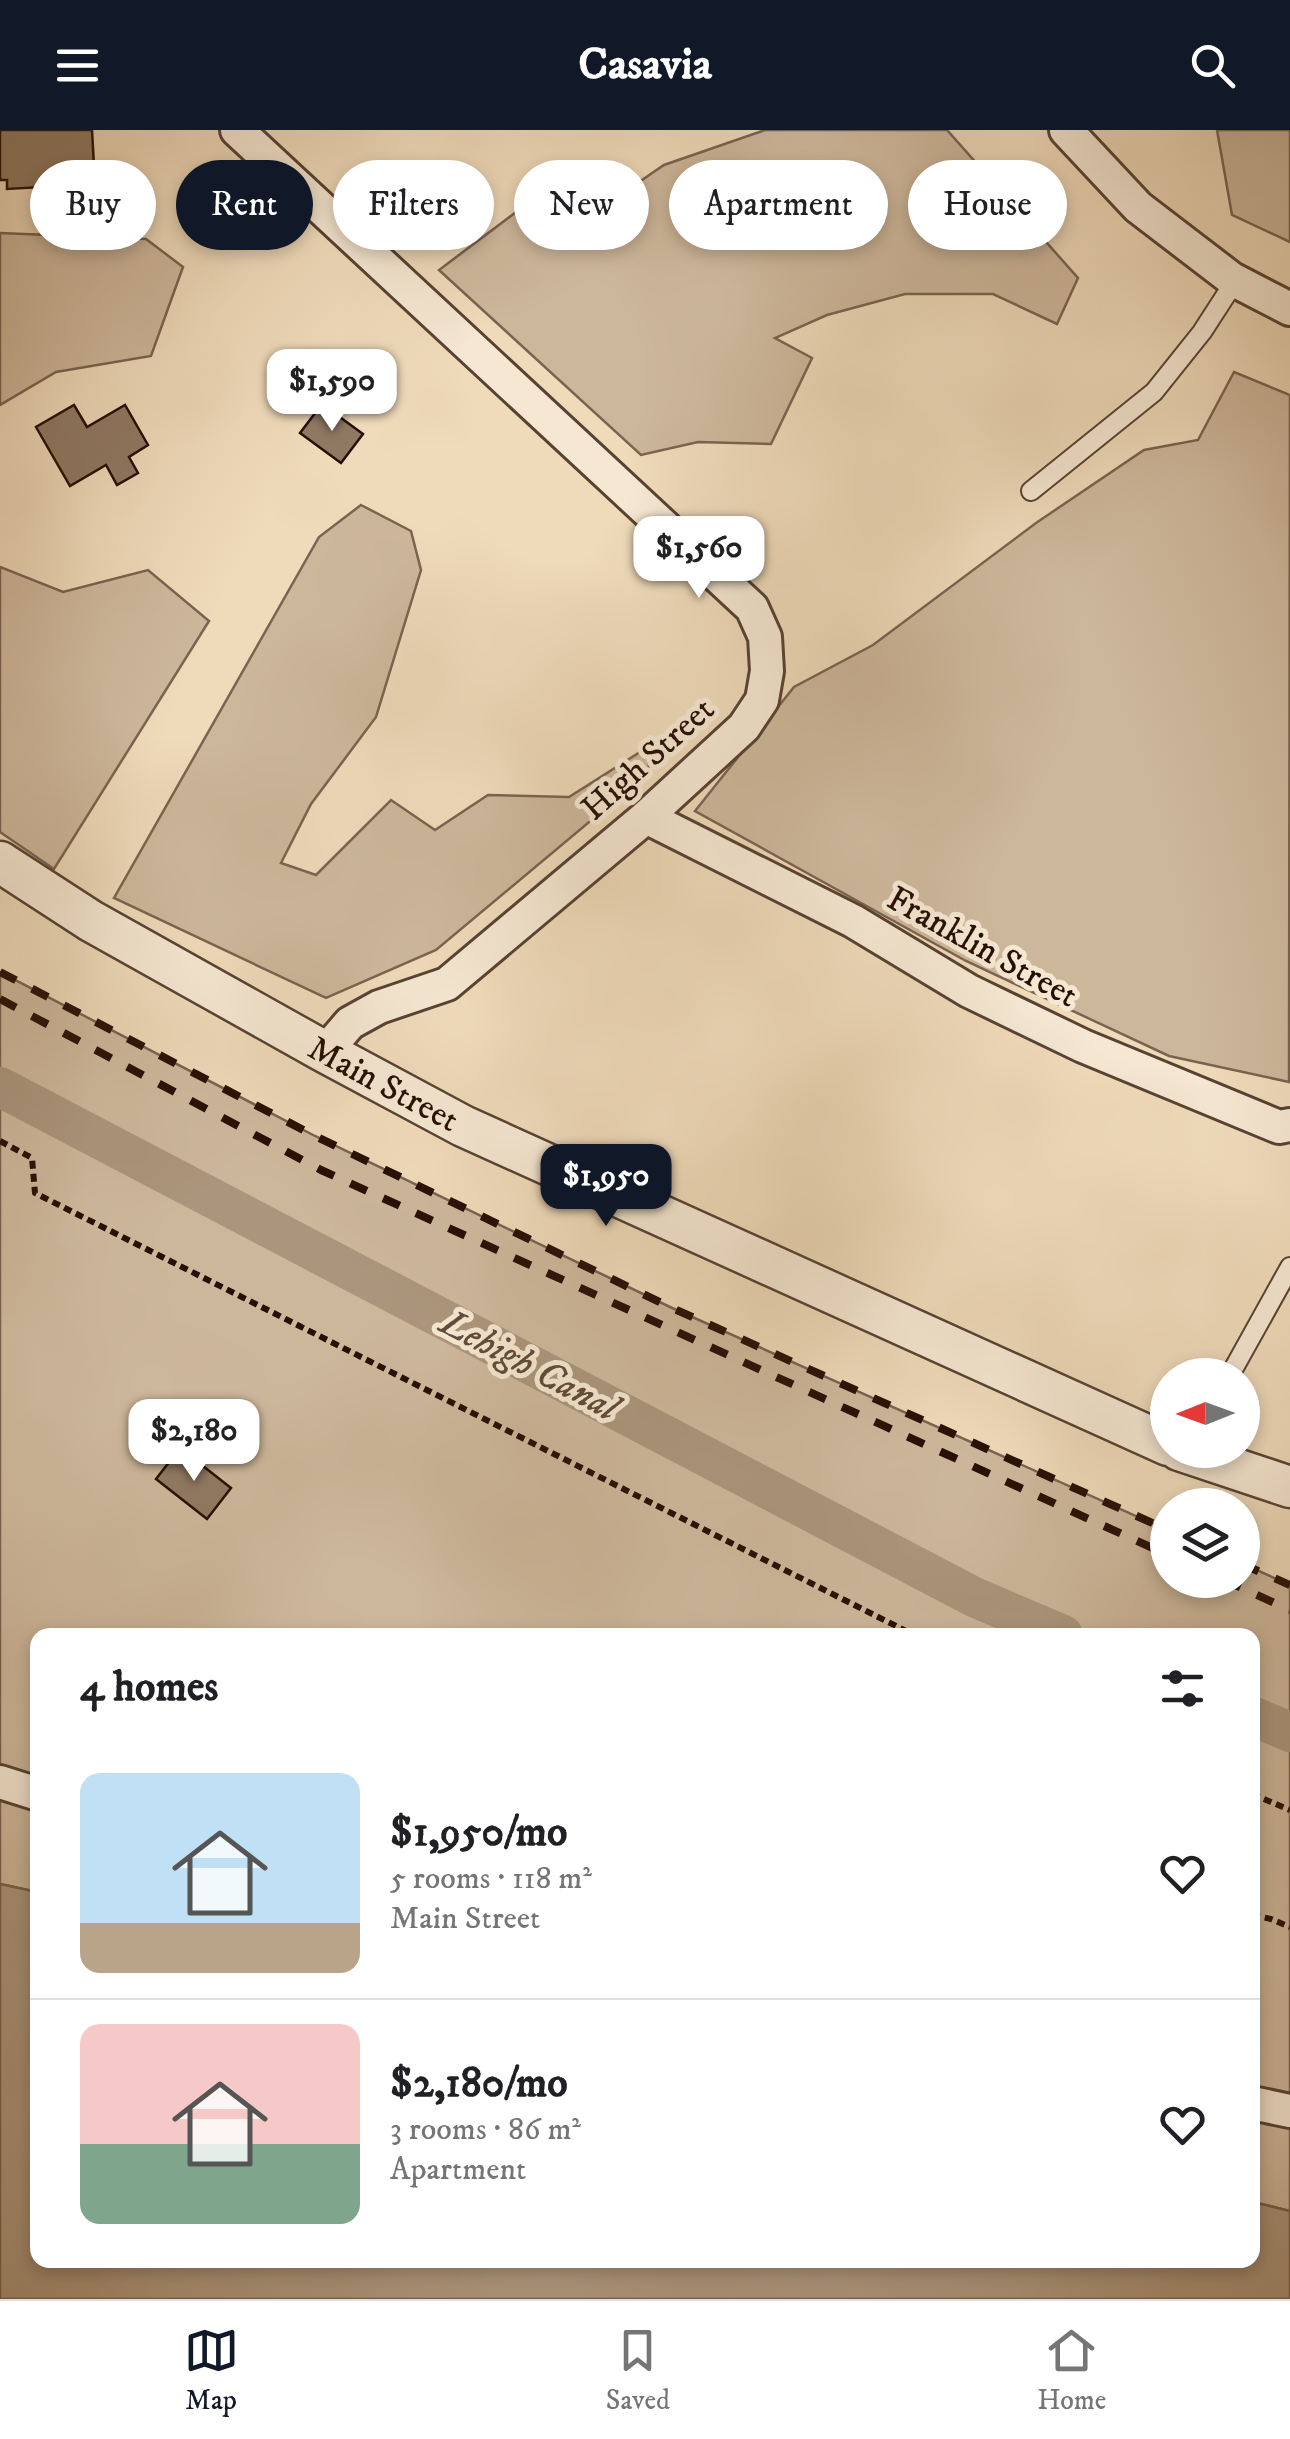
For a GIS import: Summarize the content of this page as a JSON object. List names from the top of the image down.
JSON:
{
  "streets": {
    "street": ["High Street", "Franklin Street", "Main Street"]
  },
  "crossings": [
    ["High Street", "Franklin Street"],
    ["High Street", "Main Street"]
  ],
  "water": ["Lehigh Canal"],
  "north": "left",
  "page": {
    "header": "Casavia",
    "chip": [
      "Buy",
      "Rent",
      "Filters",
      "New",
      "Apartment",
      "House"
    ],
    "price": [
      "$1,590",
      "$1,560",
      "$1,950",
      "$2,180"
    ],
    "heading": "4 homes",
    "list": [
      {
        "name": "$1,950/mo",
        "note": "5 rooms · 118 m² · Main Street"
      },
      {
        "name": "$2,180/mo",
        "note": "3 rooms · 86 m² · Apartment"
      }
    ],
    "tabs": ["Map", "Saved", "Home"]
  }
}
